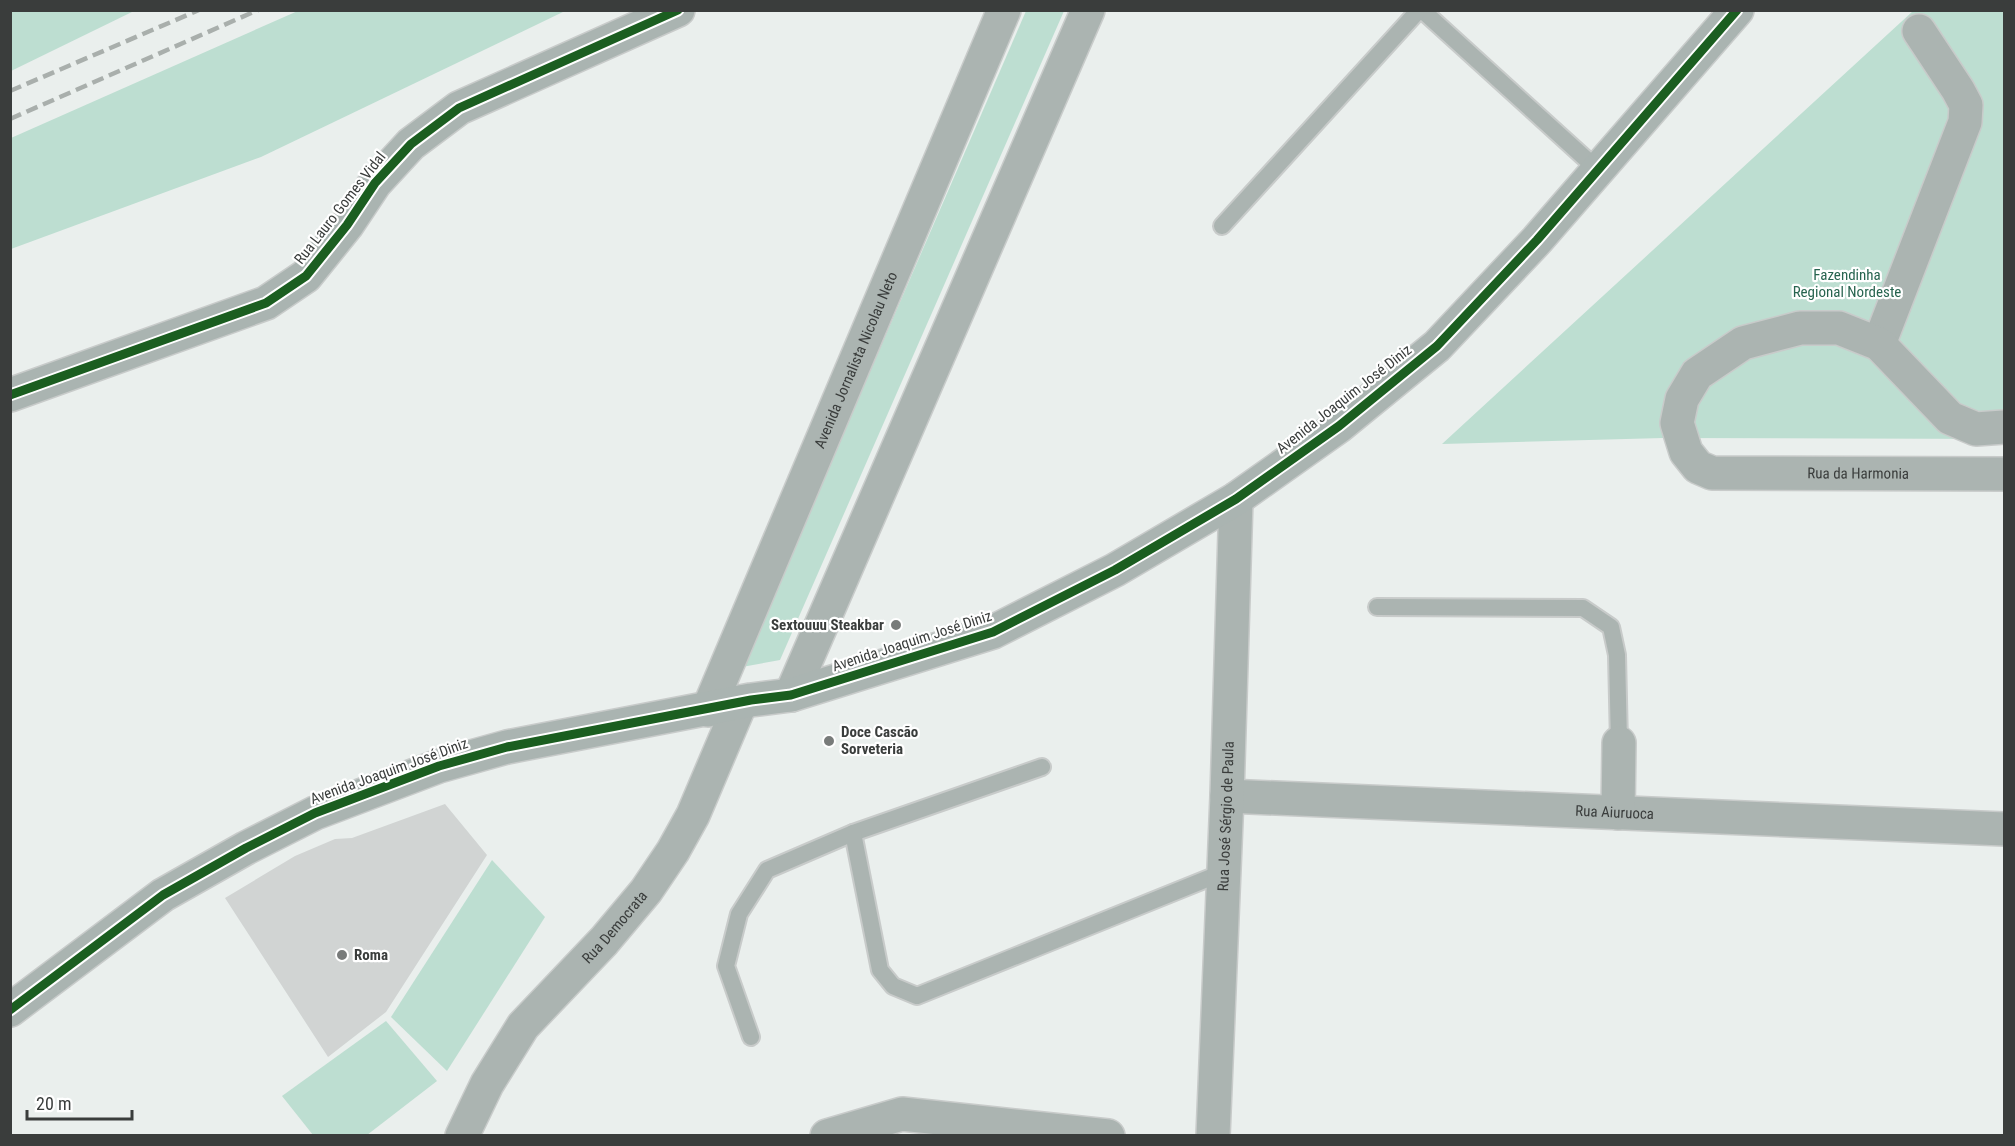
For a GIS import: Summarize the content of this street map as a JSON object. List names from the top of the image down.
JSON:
{
  "streets": {
    "street": [
      "Rua Lauro Gomes Vidal",
      "Avenida Jornalista Nicolau Neto",
      "Avenida Joaquim José Diniz",
      "Rua da Harmonia",
      "Rua Aiuruoca",
      "Rua José Sérgio de Paula",
      "Rua Democrata"
    ]
  },
  "crossings": [
    ["Avenida Jornalista Nicolau Neto", "Avenida Joaquim José Diniz"],
    ["Avenida Joaquim José Diniz", "Rua José Sérgio de Paula"],
    ["Avenida Joaquim José Diniz", "Rua Democrata"],
    ["Rua Aiuruoca", "Rua José Sérgio de Paula"]
  ],
  "parks": ["Fazendinha Regional Nordeste"],
  "places": ["Sextouuu Steakbar", "Doce Cascão Sorveteria", "Roma"],
  "scale_bar": "20 m"
}
